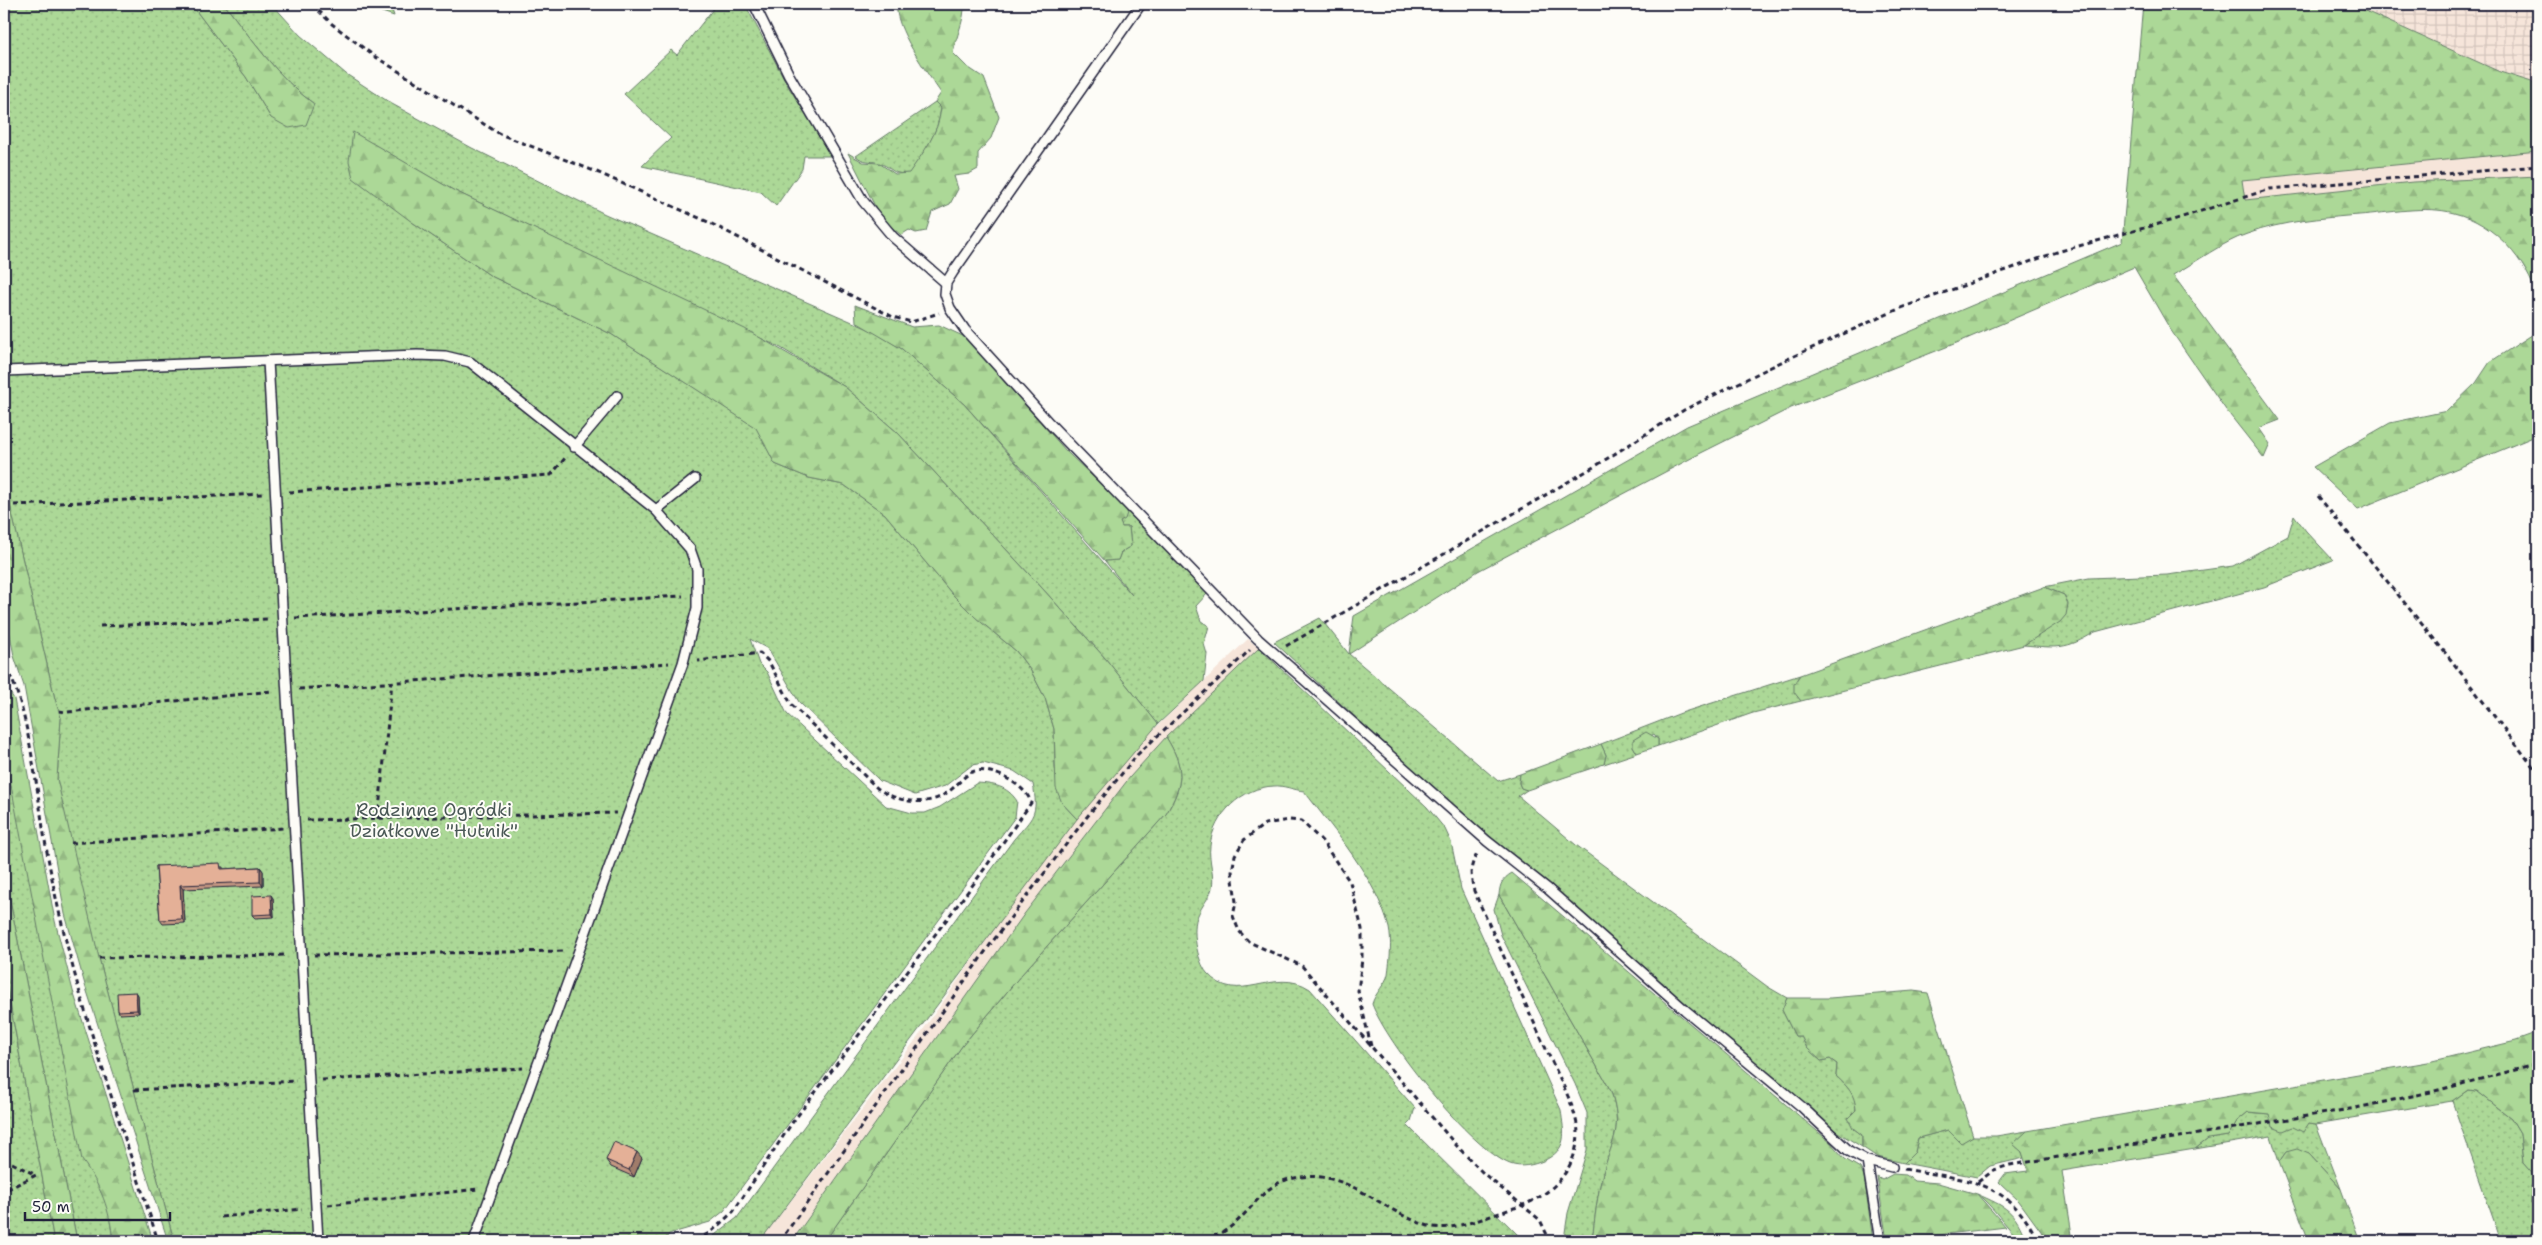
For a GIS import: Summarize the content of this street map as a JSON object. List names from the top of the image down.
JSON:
{
  "parks": ["Rodzinne Ogródki Działkowe \"Hutnik\""],
  "scale_bar": "50 m"
}
